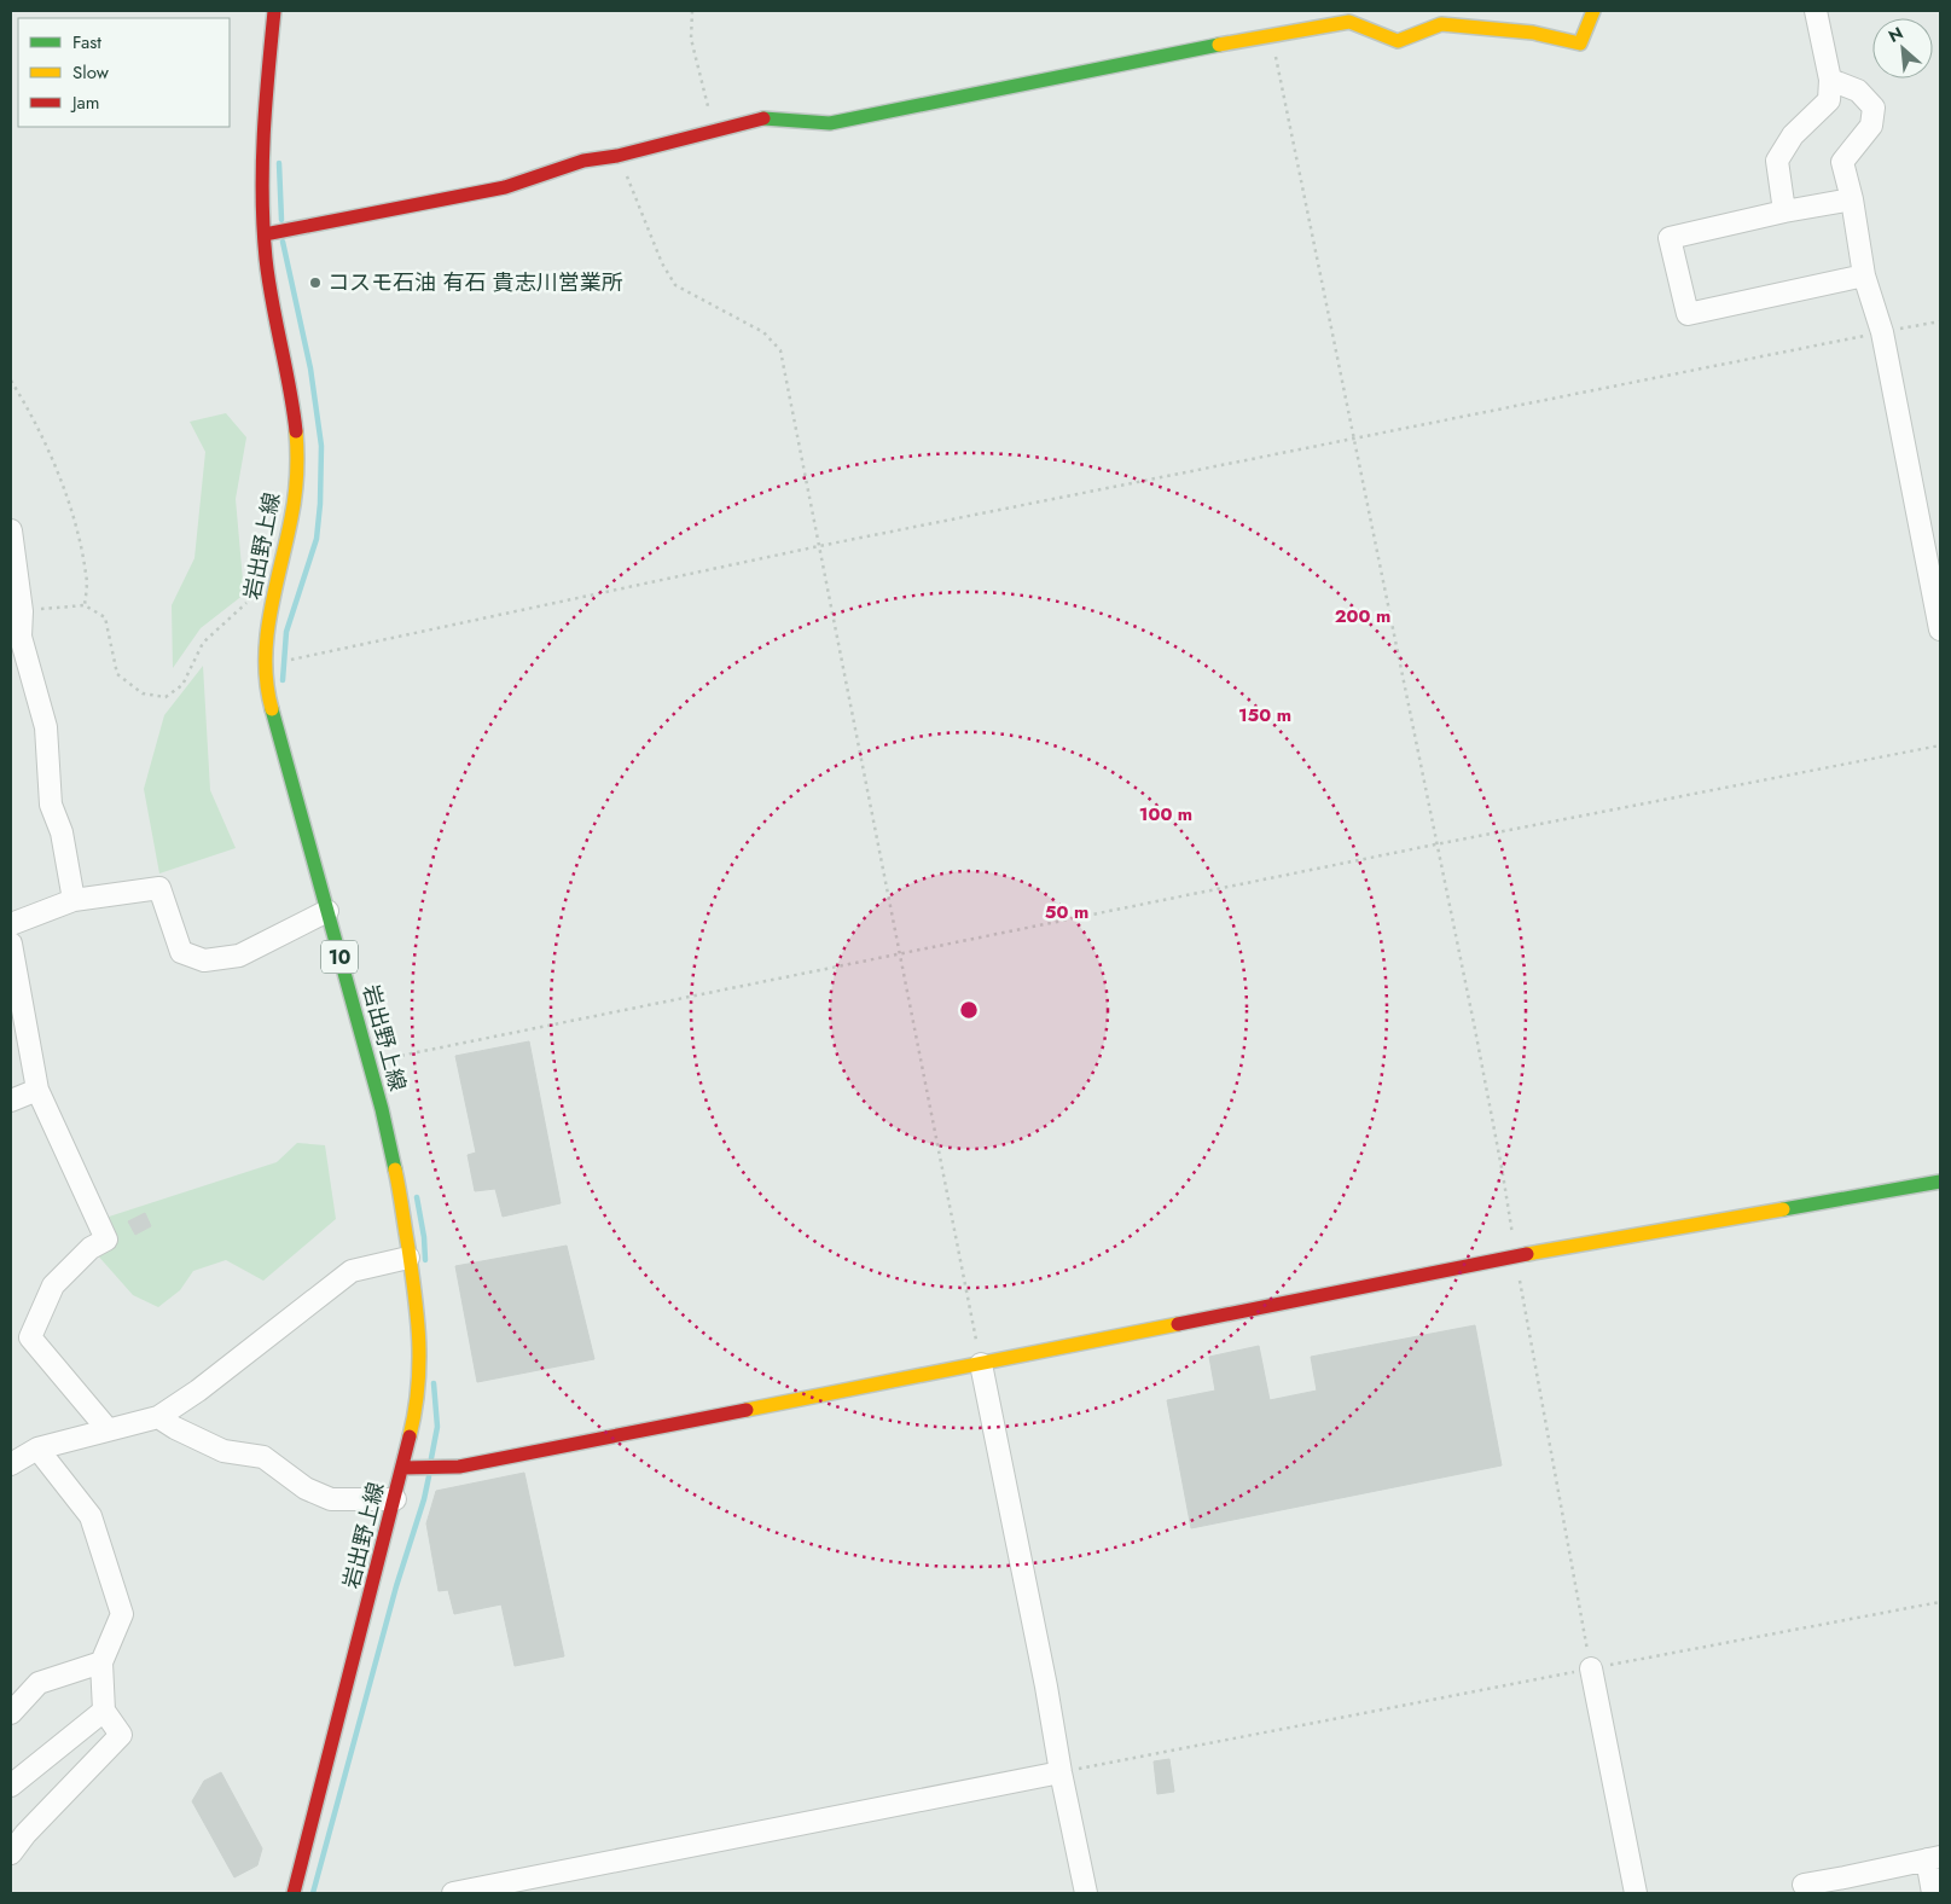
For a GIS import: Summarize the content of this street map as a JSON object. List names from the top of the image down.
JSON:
{
  "streets": {
    "street": ["岩出野上線", "10"]
  },
  "places": ["コスモ石油 有石 貴志川営業所"],
  "legend": ["Fast", "Slow", "Jam"],
  "north": "top left",
  "rings": [
    "200 m",
    "150 m",
    "100 m",
    "50 m"
  ]
}
